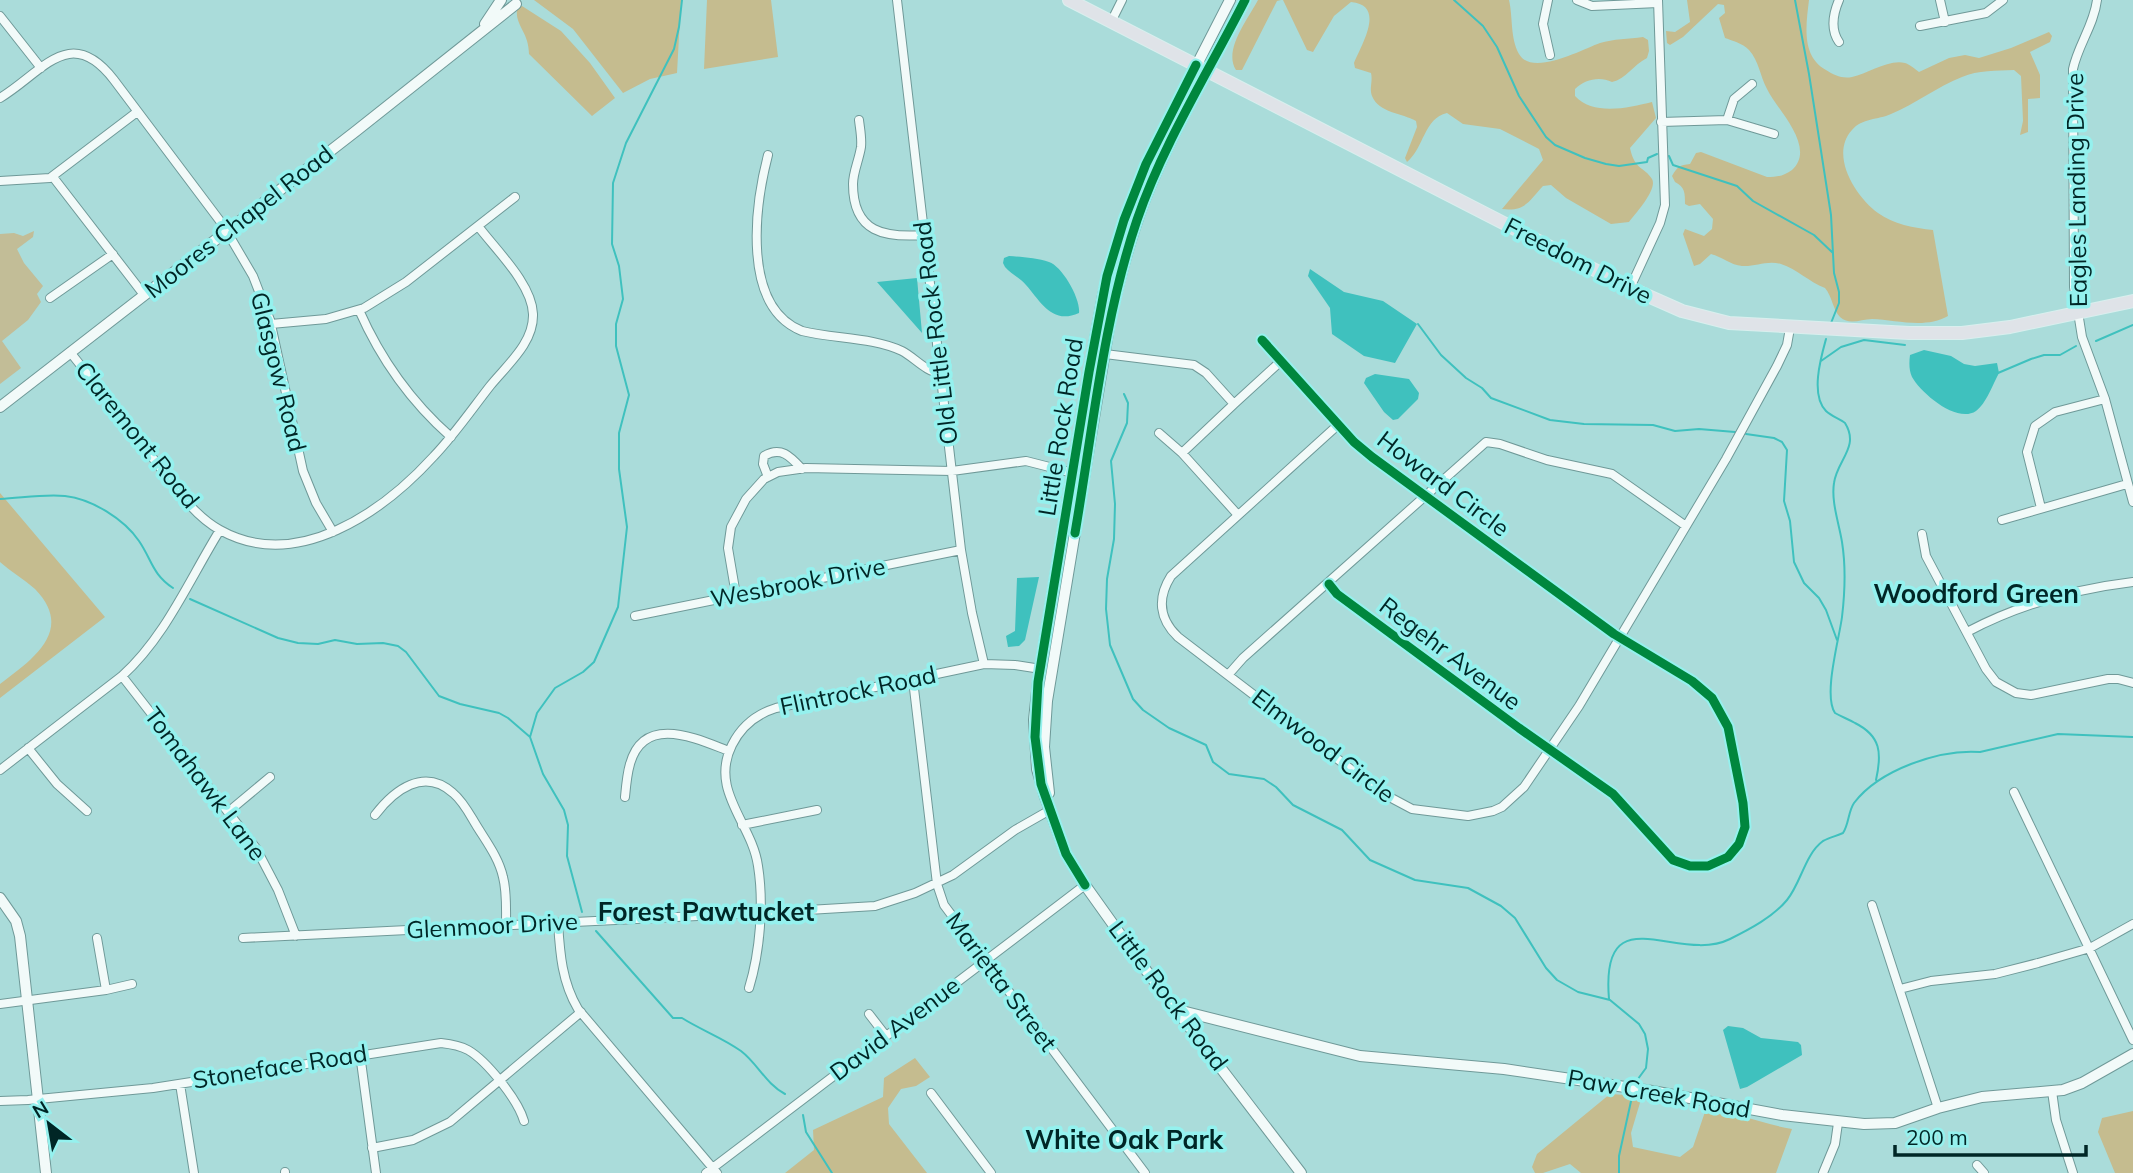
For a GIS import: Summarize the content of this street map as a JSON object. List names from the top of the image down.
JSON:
{
  "streets": {
    "main road": [
      "Moores Chapel Road",
      "Freedom Drive",
      "Little Rock Road",
      "Paw Creek Road"
    ],
    "street": [
      "Eagles Landing Drive",
      "Old Little Rock Road",
      "Glasgow Road",
      "Claremont Road",
      "Howard Circle",
      "Wesbrook Drive",
      "Regehr Avenue",
      "Flintrock Road",
      "Elmwood Circle",
      "Tomahawk Lane",
      "Glenmoor Drive",
      "Marietta Street",
      "David Avenue",
      "Stoneface Road"
    ]
  },
  "crossings": [
    ["Eagles Landing Drive", "Freedom Drive"],
    ["Moores Chapel Road", "Glasgow Road"],
    ["Moores Chapel Road", "Claremont Road"],
    ["Freedom Drive", "Little Rock Road"],
    ["Freedom Drive", "Elmwood Circle"],
    ["Old Little Rock Road", "Wesbrook Drive"],
    ["Old Little Rock Road", "Flintrock Road"],
    ["Glasgow Road", "Claremont Road"],
    ["Little Rock Road", "Flintrock Road"],
    ["Little Rock Road", "Glenmoor Drive"],
    ["Little Rock Road", "David Avenue"],
    ["Little Rock Road", "Paw Creek Road"],
    ["Howard Circle", "Regehr Avenue"],
    ["Howard Circle", "Elmwood Circle"],
    ["Regehr Avenue", "Elmwood Circle"],
    ["Flintrock Road", "Marietta Street"],
    ["Tomahawk Lane", "Glenmoor Drive"],
    ["Glenmoor Drive", "Marietta Street"],
    ["Marietta Street", "David Avenue"]
  ],
  "districts": ["Woodford Green", "Forest Pawtucket", "White Oak Park"],
  "scale_bar": "200 m",
  "north": "top left"
}
